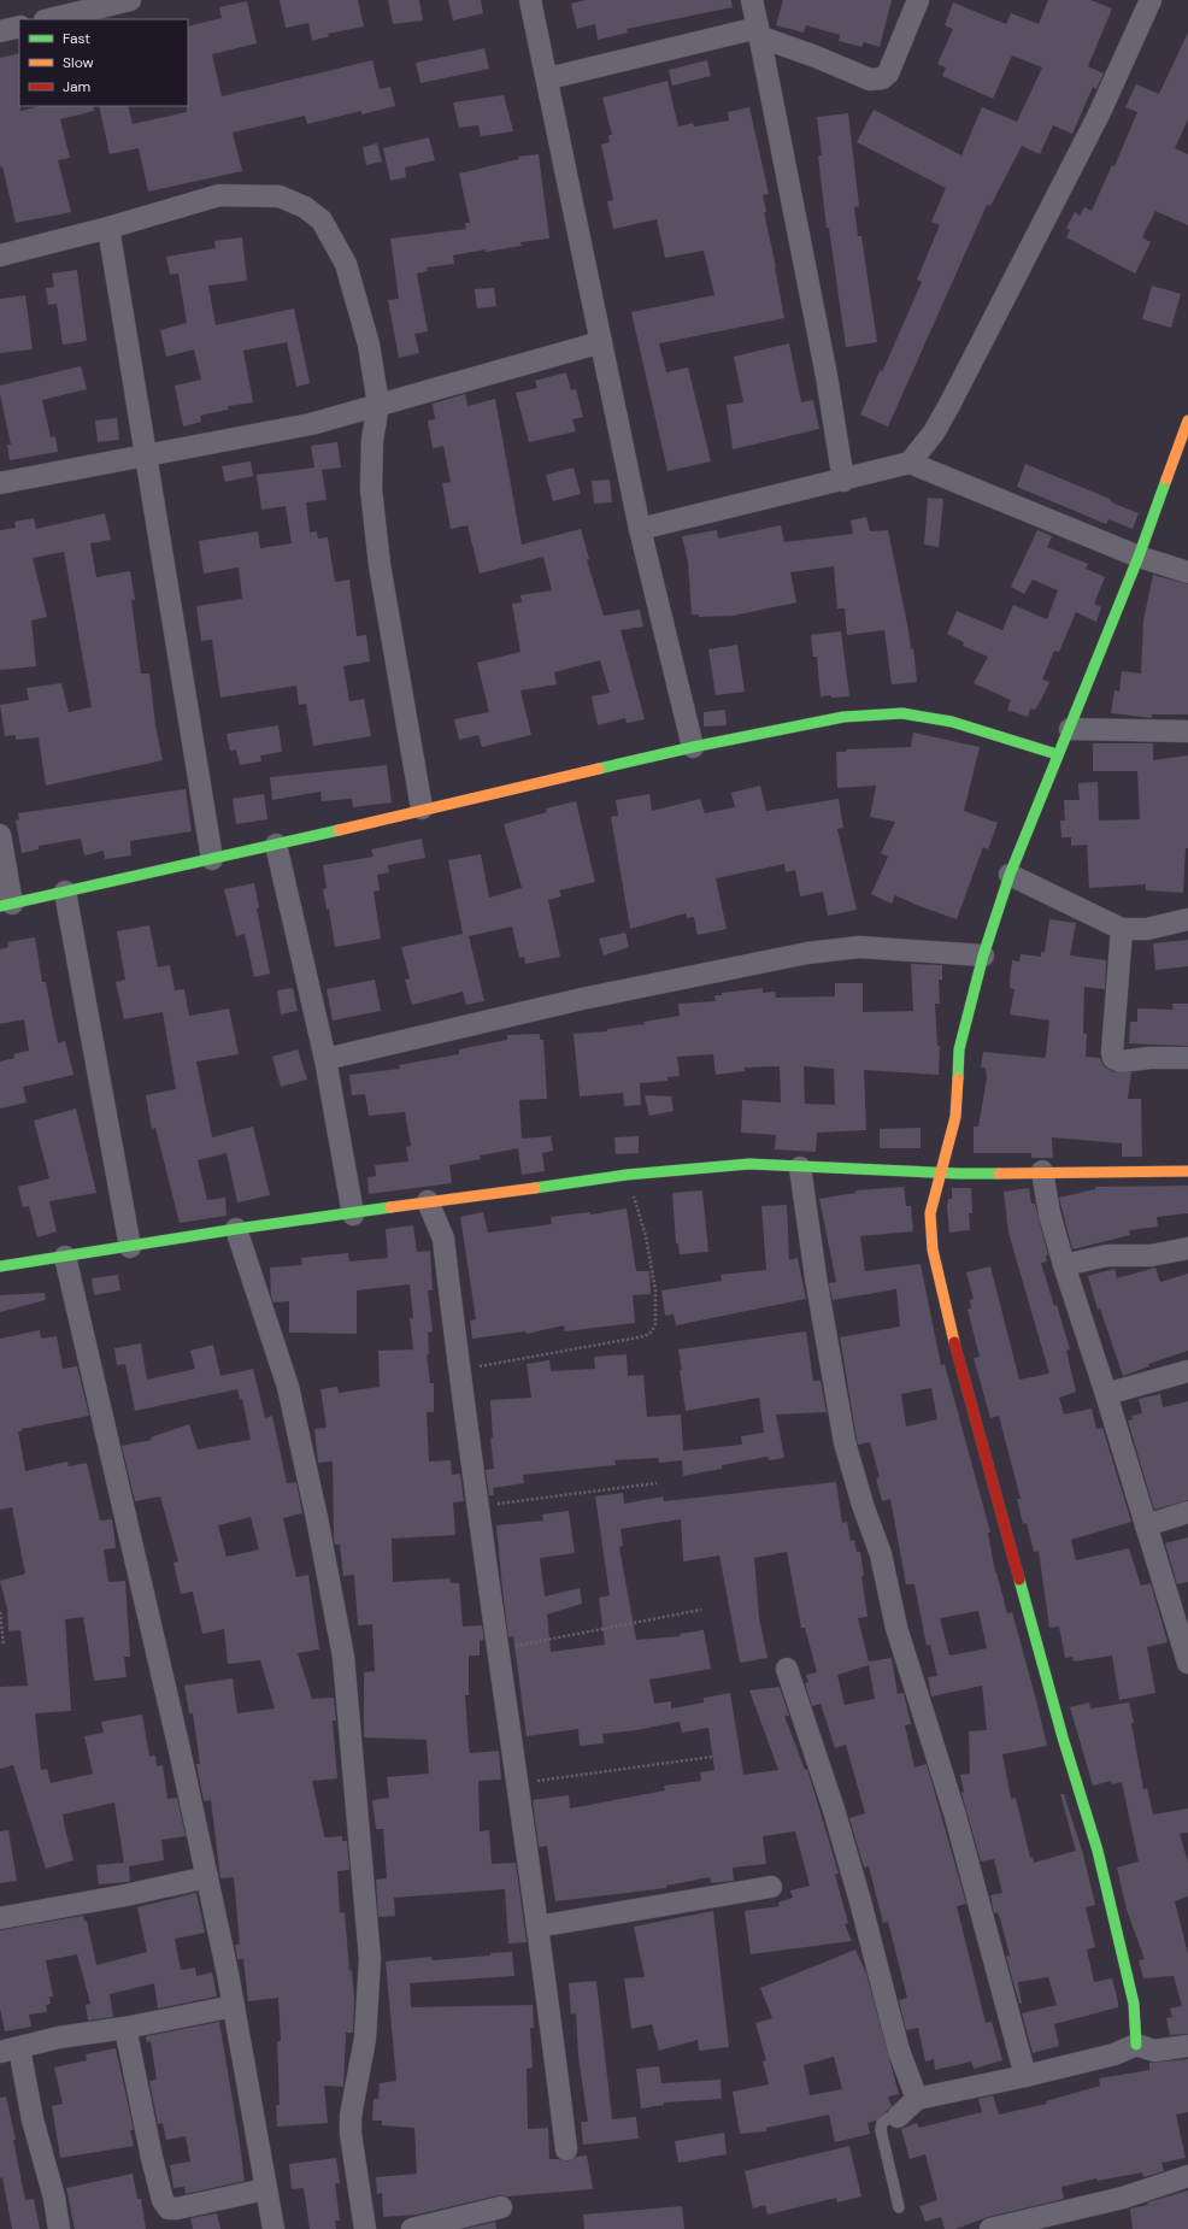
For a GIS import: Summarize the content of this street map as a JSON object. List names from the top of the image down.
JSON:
{
  "legend": ["Fast", "Slow", "Jam"]
}
